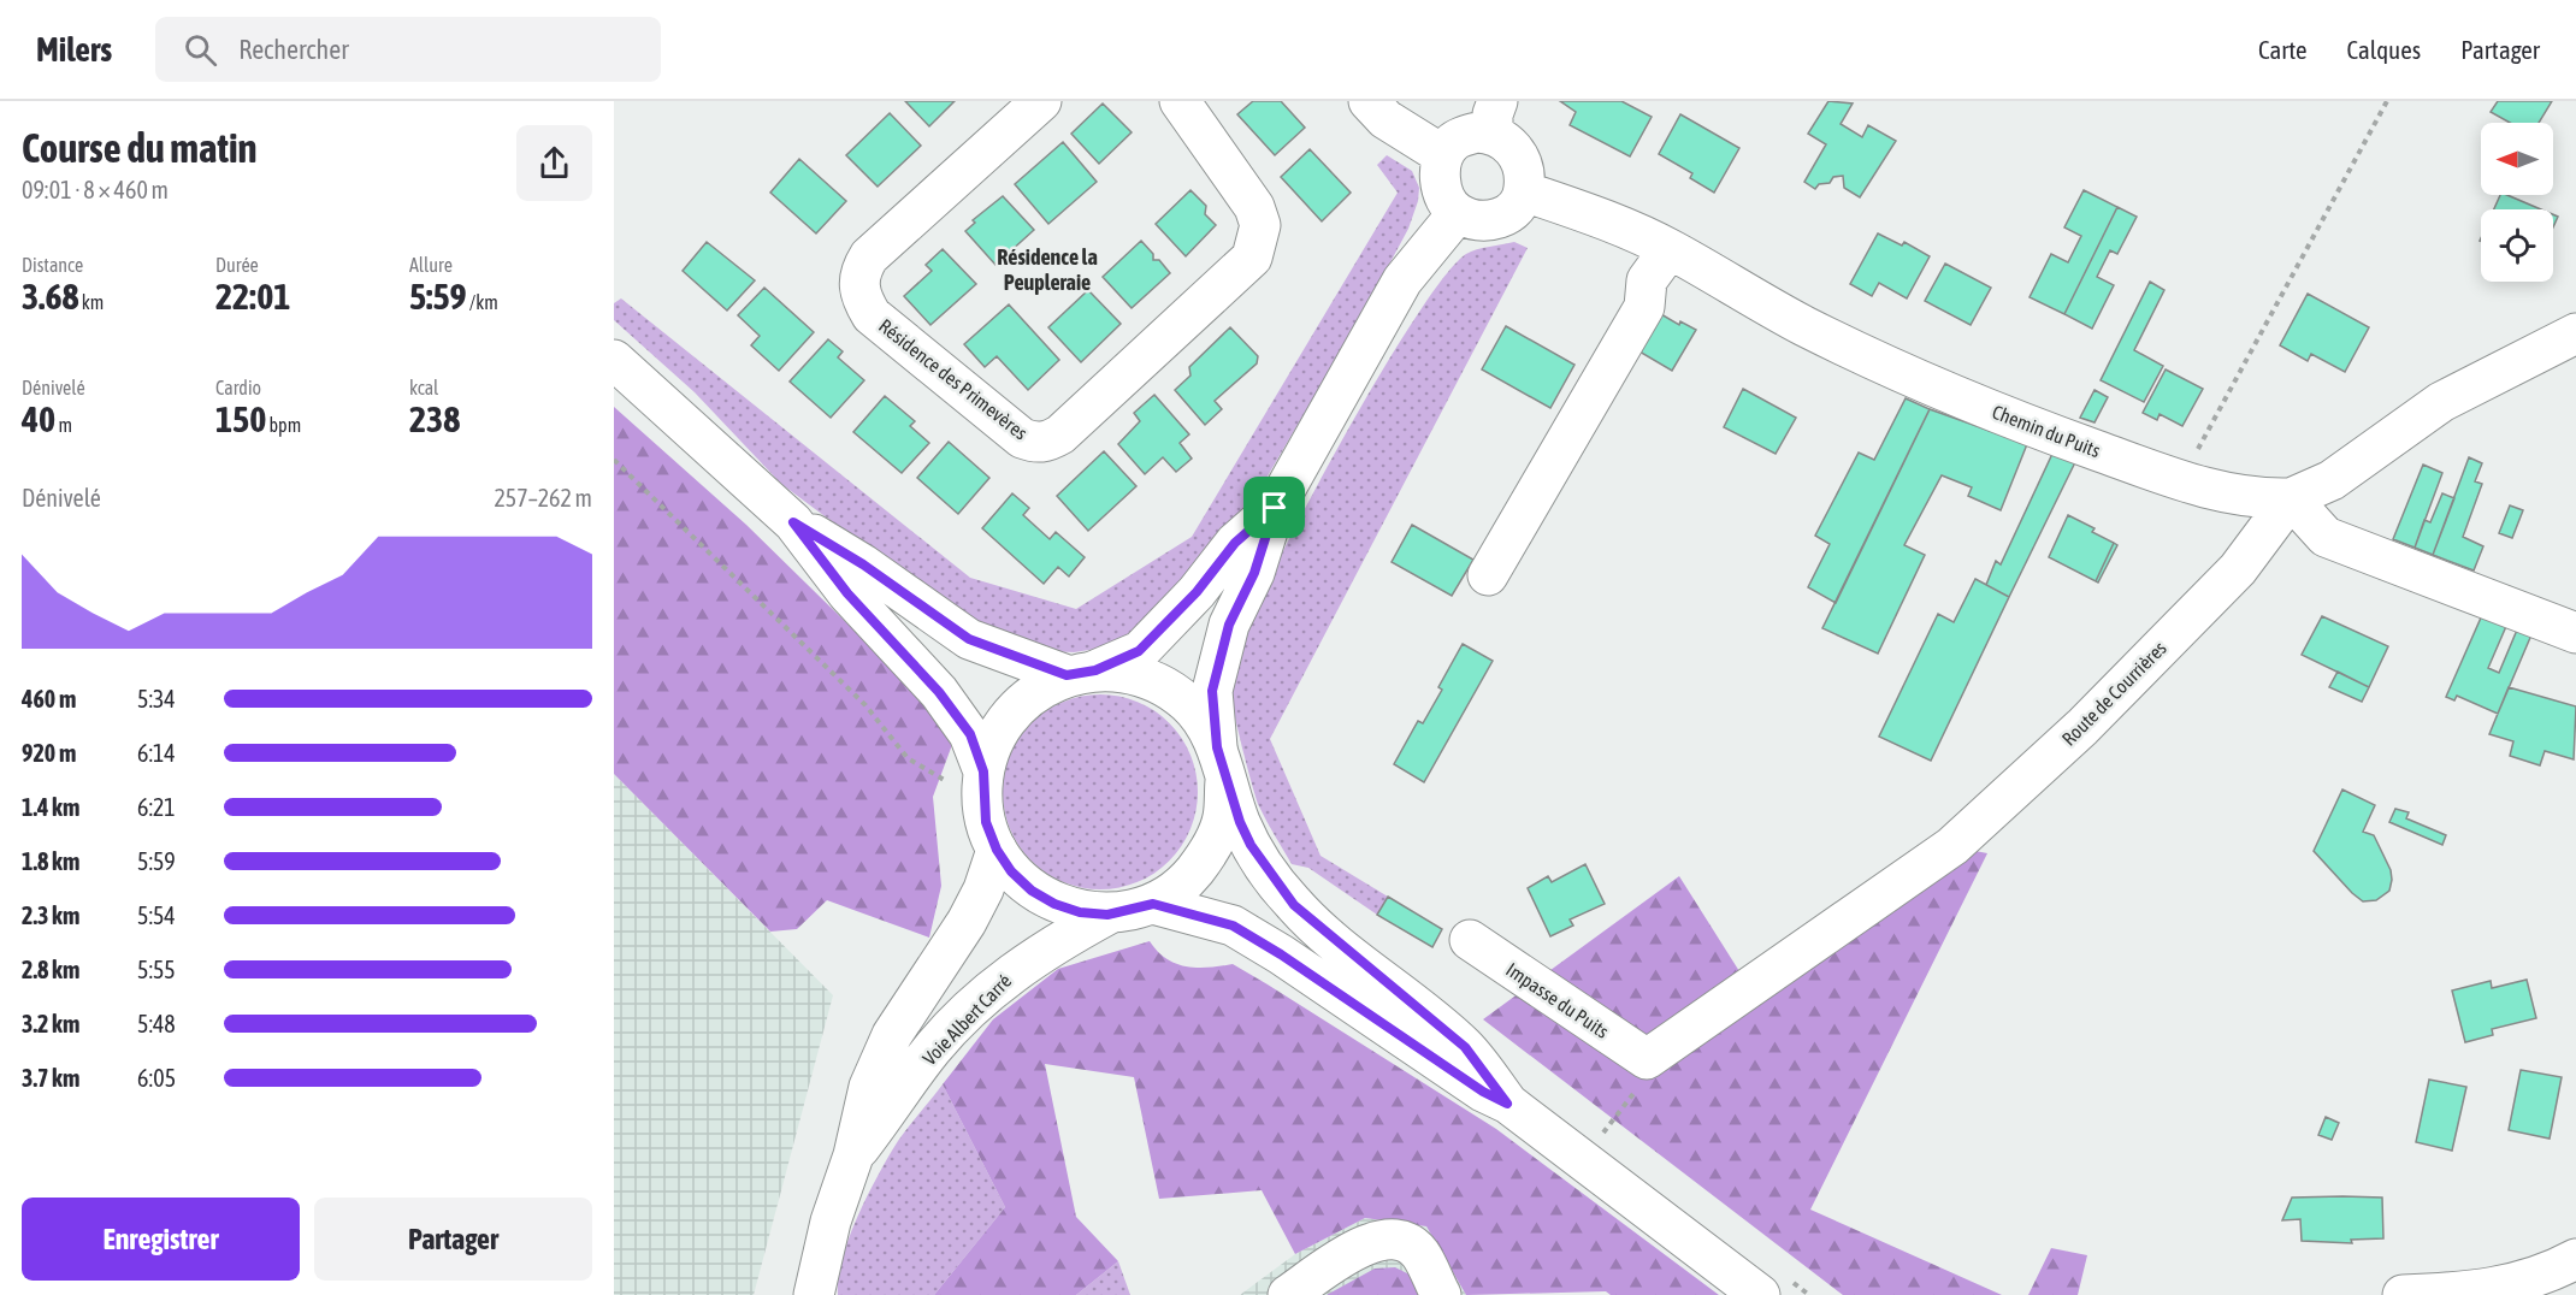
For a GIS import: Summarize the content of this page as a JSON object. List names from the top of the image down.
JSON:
{
  "streets": {
    "street": [
      "Résidence des Primevères",
      "Chemin du Puits",
      "Route de Courrières",
      "Impasse du Puits",
      "Voie Albert Carré"
    ]
  },
  "crossings": [
    ["Chemin du Puits", "Route de Courrières"],
    ["Route de Courrières", "Impasse du Puits"]
  ],
  "districts": ["Résidence la Peupleraie"],
  "north": "left",
  "page": {
    "header": "Milers",
    "search": "Rechercher",
    "nav": ["Carte", "Calques", "Partager"],
    "heading": ["Course du matin", "09:01 · 8 × 460 m"],
    "stats": [
      ["Distance", "3.68 km"],
      ["Durée", "22:01"],
      ["Allure", "5:59 /km"],
      ["Dénivelé", "40 m"],
      ["Cardio", "150 bpm"],
      ["kcal", "238"]
    ],
    "chart": ["Dénivelé", "257–262 m"],
    "list": [
      {
        "name": "460 m",
        "note": "5:34"
      },
      {
        "name": "920 m",
        "note": "6:14"
      },
      {
        "name": "1.4 km",
        "note": "6:21"
      },
      {
        "name": "1.8 km",
        "note": "5:59"
      },
      {
        "name": "2.3 km",
        "note": "5:54"
      },
      {
        "name": "2.8 km",
        "note": "5:55"
      },
      {
        "name": "3.2 km",
        "note": "5:48"
      },
      {
        "name": "3.7 km",
        "note": "6:05"
      }
    ],
    "buttons": ["Enregistrer", "Partager"]
  }
}
